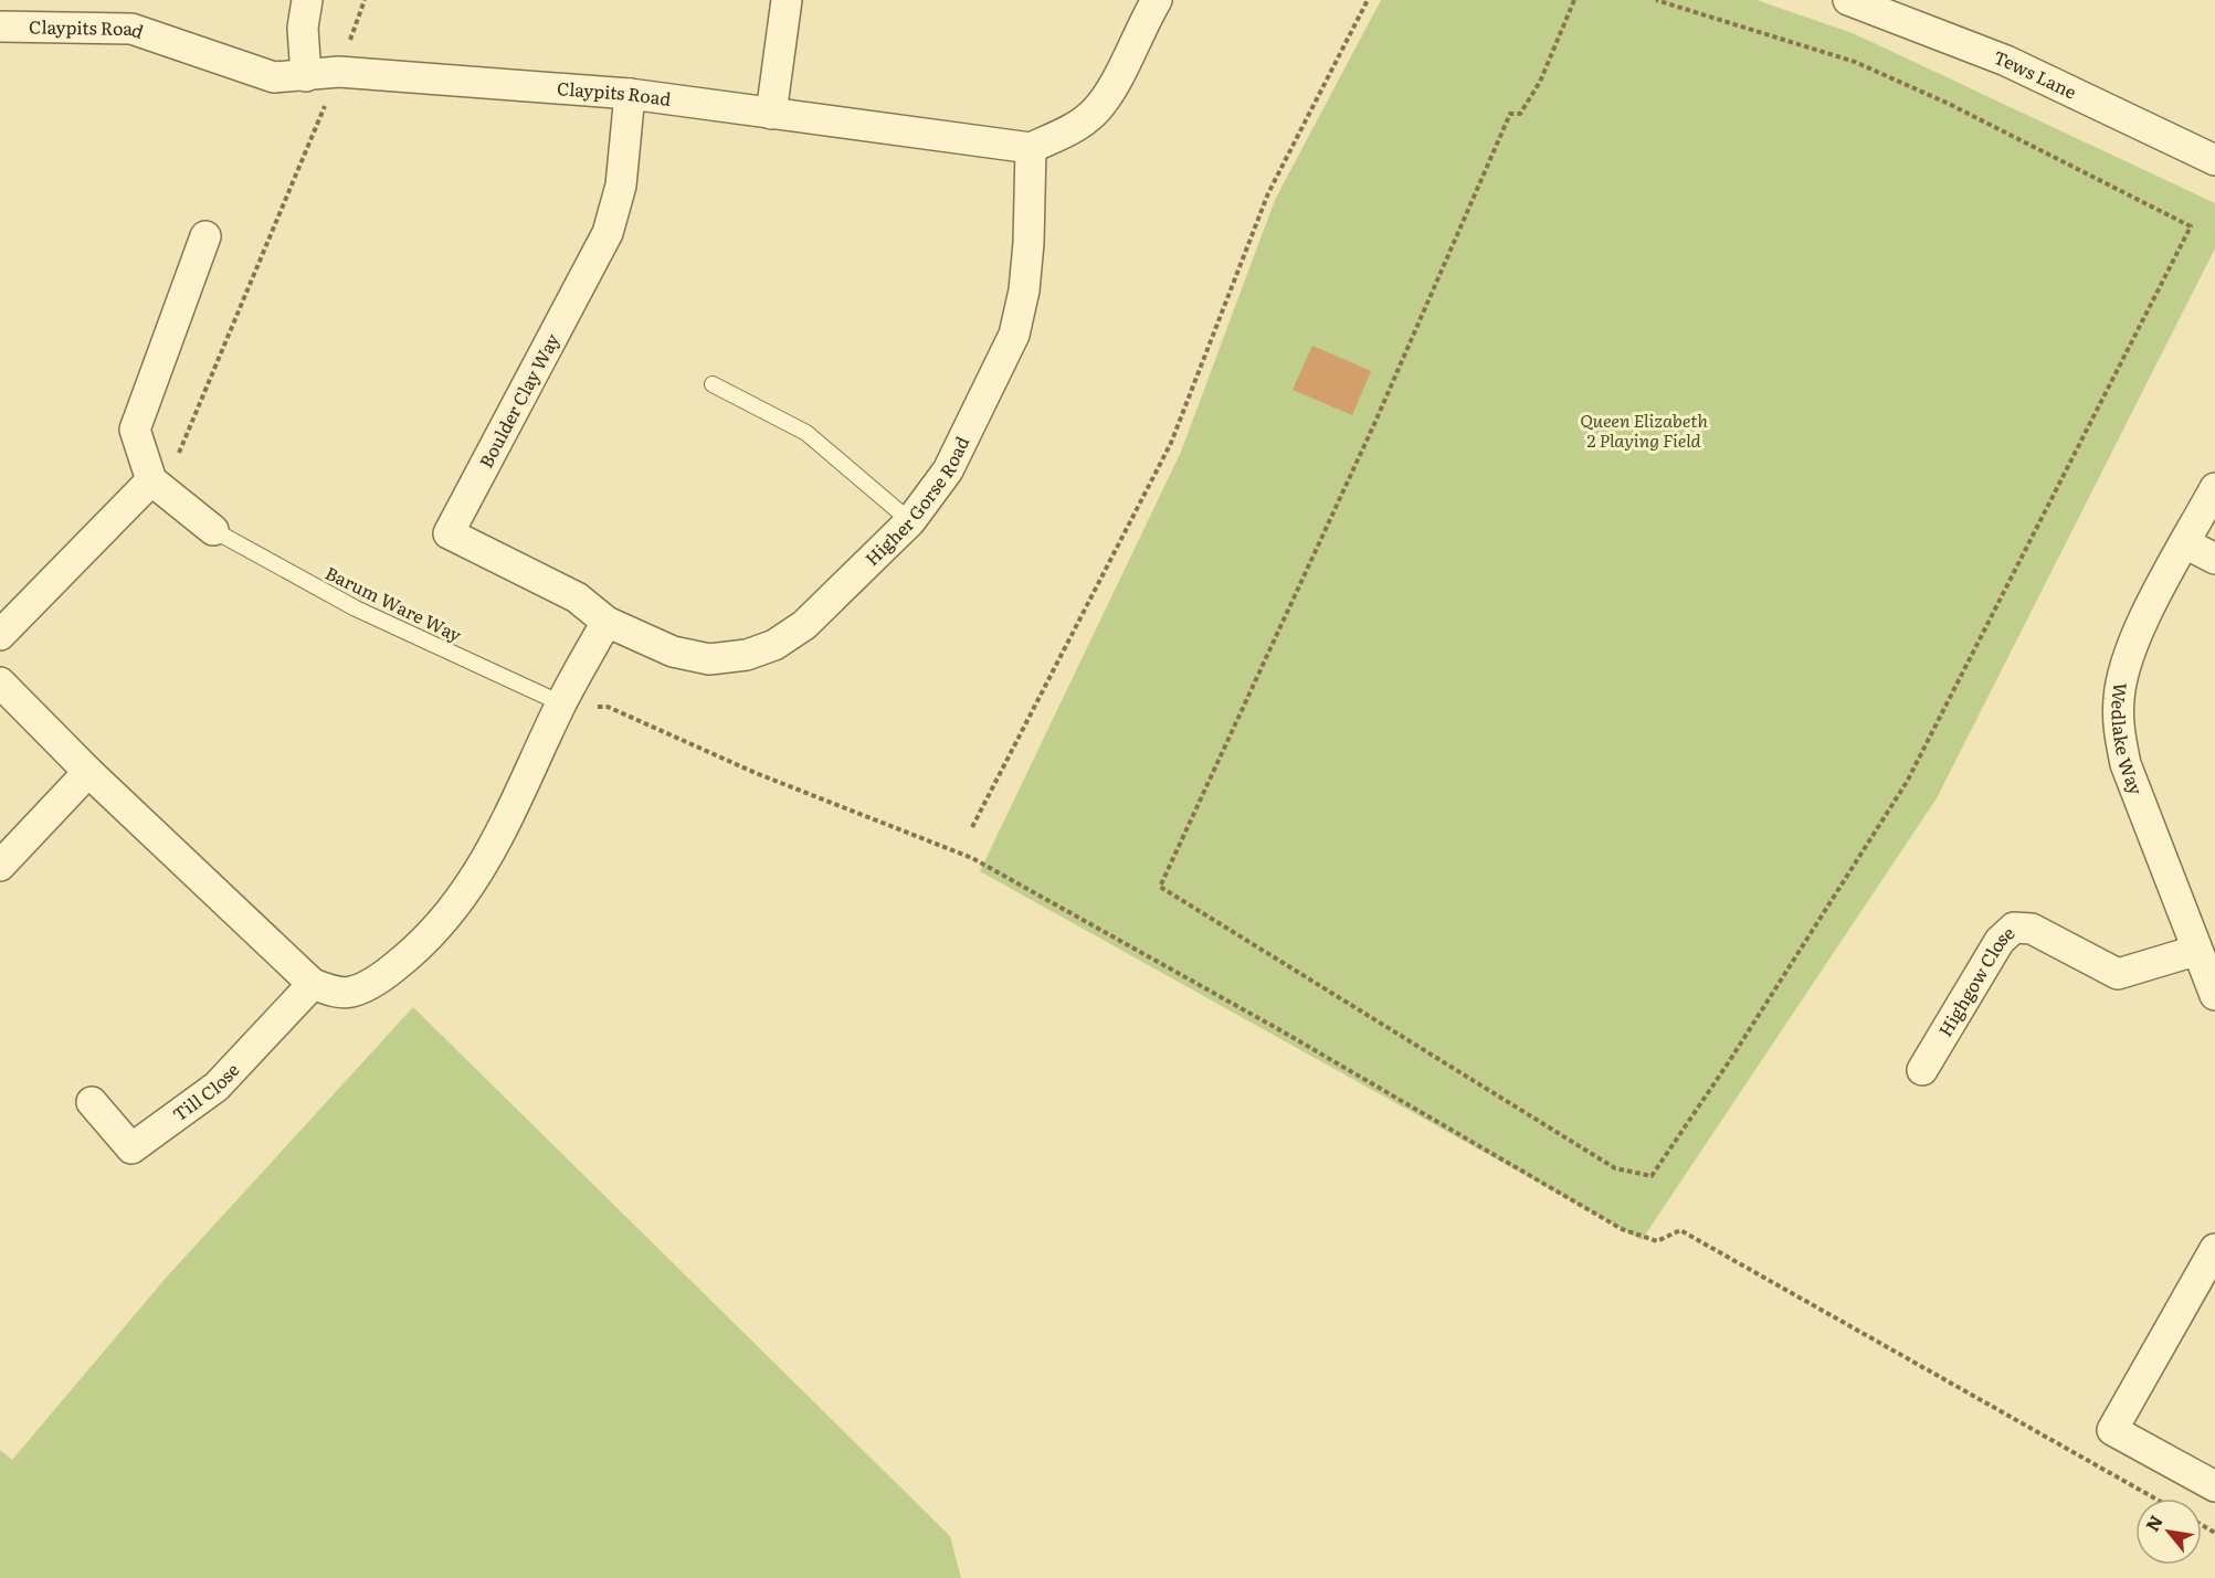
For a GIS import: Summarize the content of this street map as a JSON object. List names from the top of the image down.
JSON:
{
  "streets": {
    "street": [
      "Claypits Road",
      "Tews Lane",
      "Boulder Clay Way",
      "Higher Gorse Road",
      "Wedlake Way",
      "Highgow Close",
      "Till Close"
    ],
    "lane": ["Barum Ware Way"]
  },
  "crossings": [
    ["Claypits Road", "Boulder Clay Way"],
    ["Claypits Road", "Higher Gorse Road"],
    ["Boulder Clay Way", "Higher Gorse Road"],
    ["Wedlake Way", "Highgow Close"]
  ],
  "parks": ["Queen Elizabeth 2 Playing Field"],
  "north": "top left"
}
